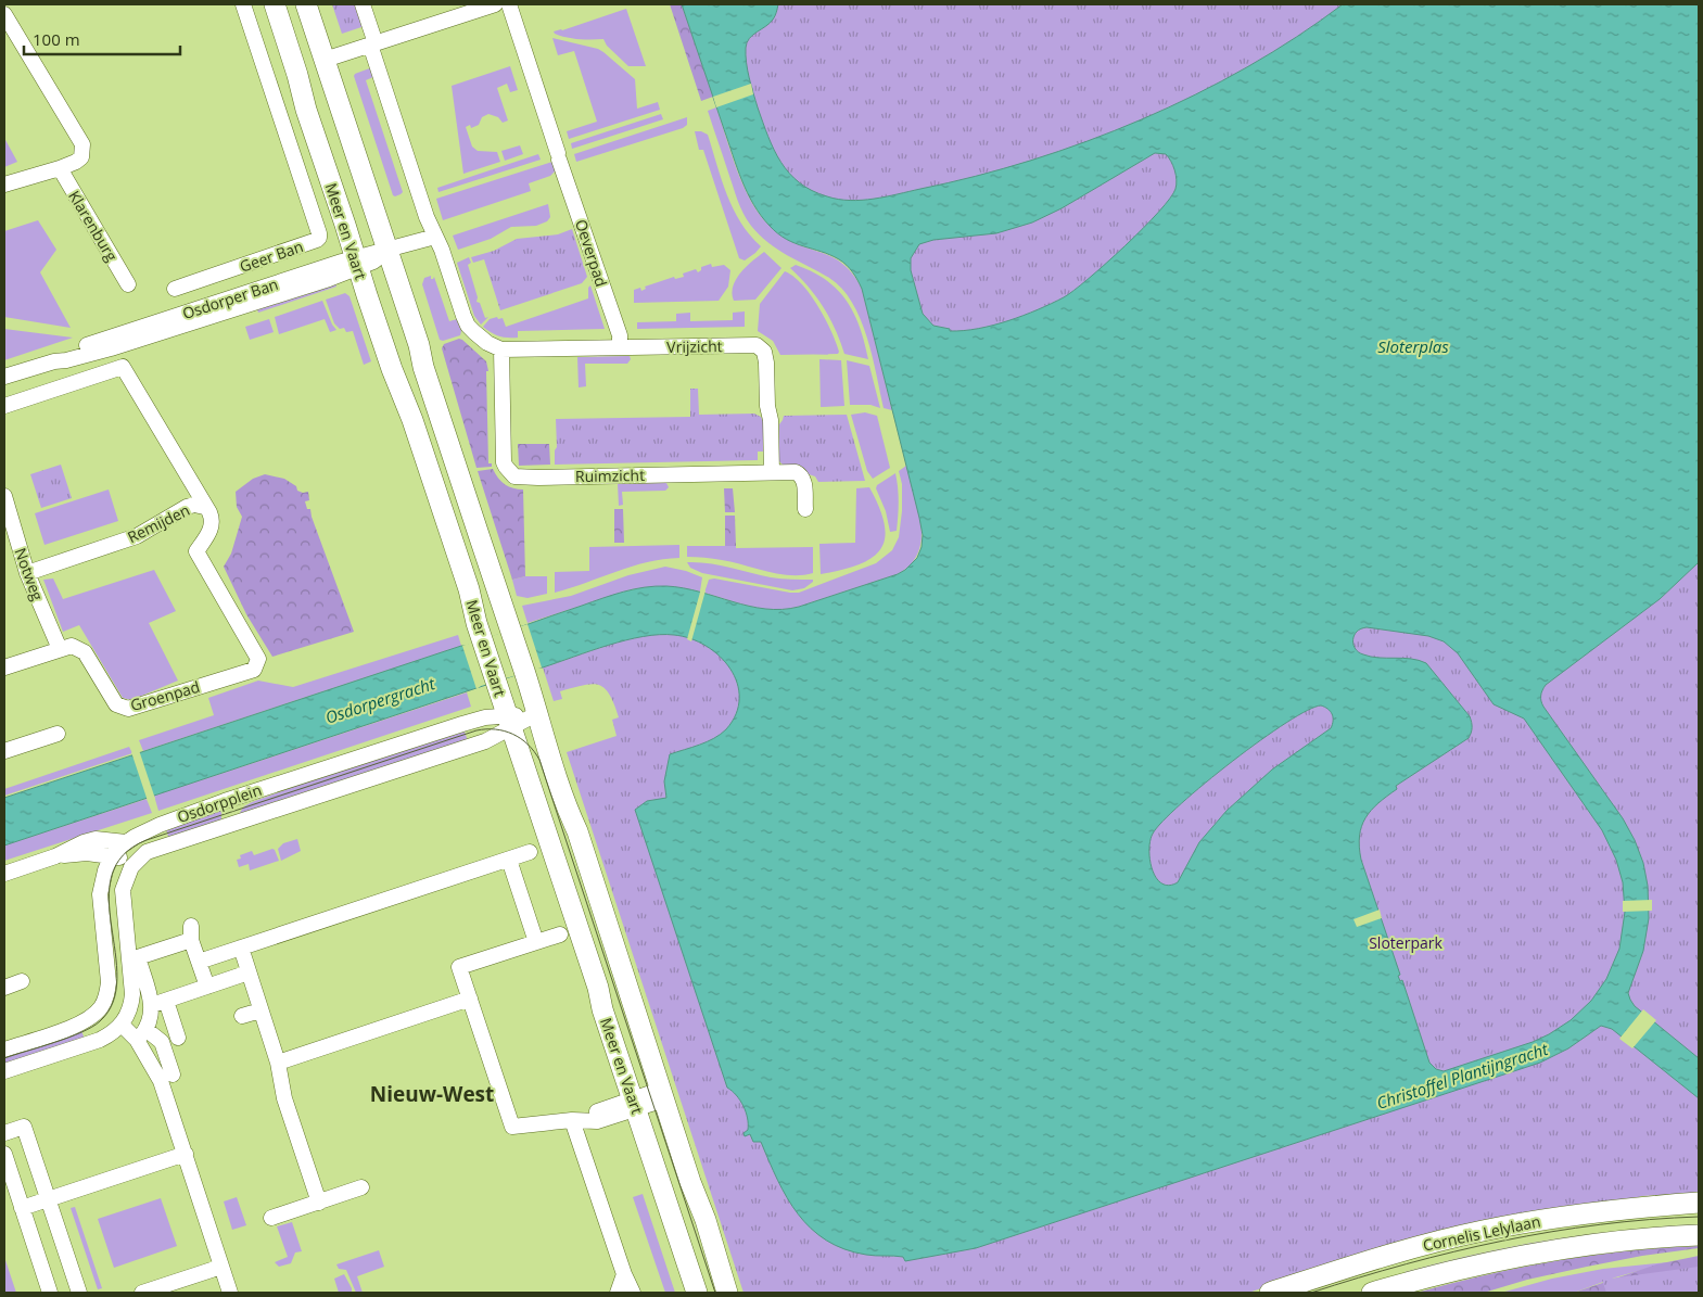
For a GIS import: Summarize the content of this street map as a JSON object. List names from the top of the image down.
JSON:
{
  "streets": {
    "main road": ["Meer en Vaart", "Cornelis Lelylaan"],
    "street": [
      "Klarenburg",
      "Oeverpad",
      "Geer Ban",
      "Osdorper Ban",
      "Vrijzicht",
      "Ruimzicht",
      "Remijden",
      "Notweg",
      "Groenpad",
      "Osdorpplein"
    ]
  },
  "crossings": [
    ["Meer en Vaart", "Geer Ban"],
    ["Meer en Vaart", "Osdorper Ban"],
    ["Meer en Vaart", "Osdorpplein"],
    ["Oeverpad", "Vrijzicht"],
    ["Geer Ban", "Osdorper Ban"],
    ["Vrijzicht", "Ruimzicht"],
    ["Remijden", "Notweg"],
    ["Remijden", "Groenpad"],
    ["Notweg", "Groenpad"]
  ],
  "districts": ["Nieuw-West"],
  "water": ["Sloterplas", "Osdorpergracht", "Christoffel Plantijngracht"],
  "parks": ["Sloterpark"],
  "scale_bar": "100 m"
}
